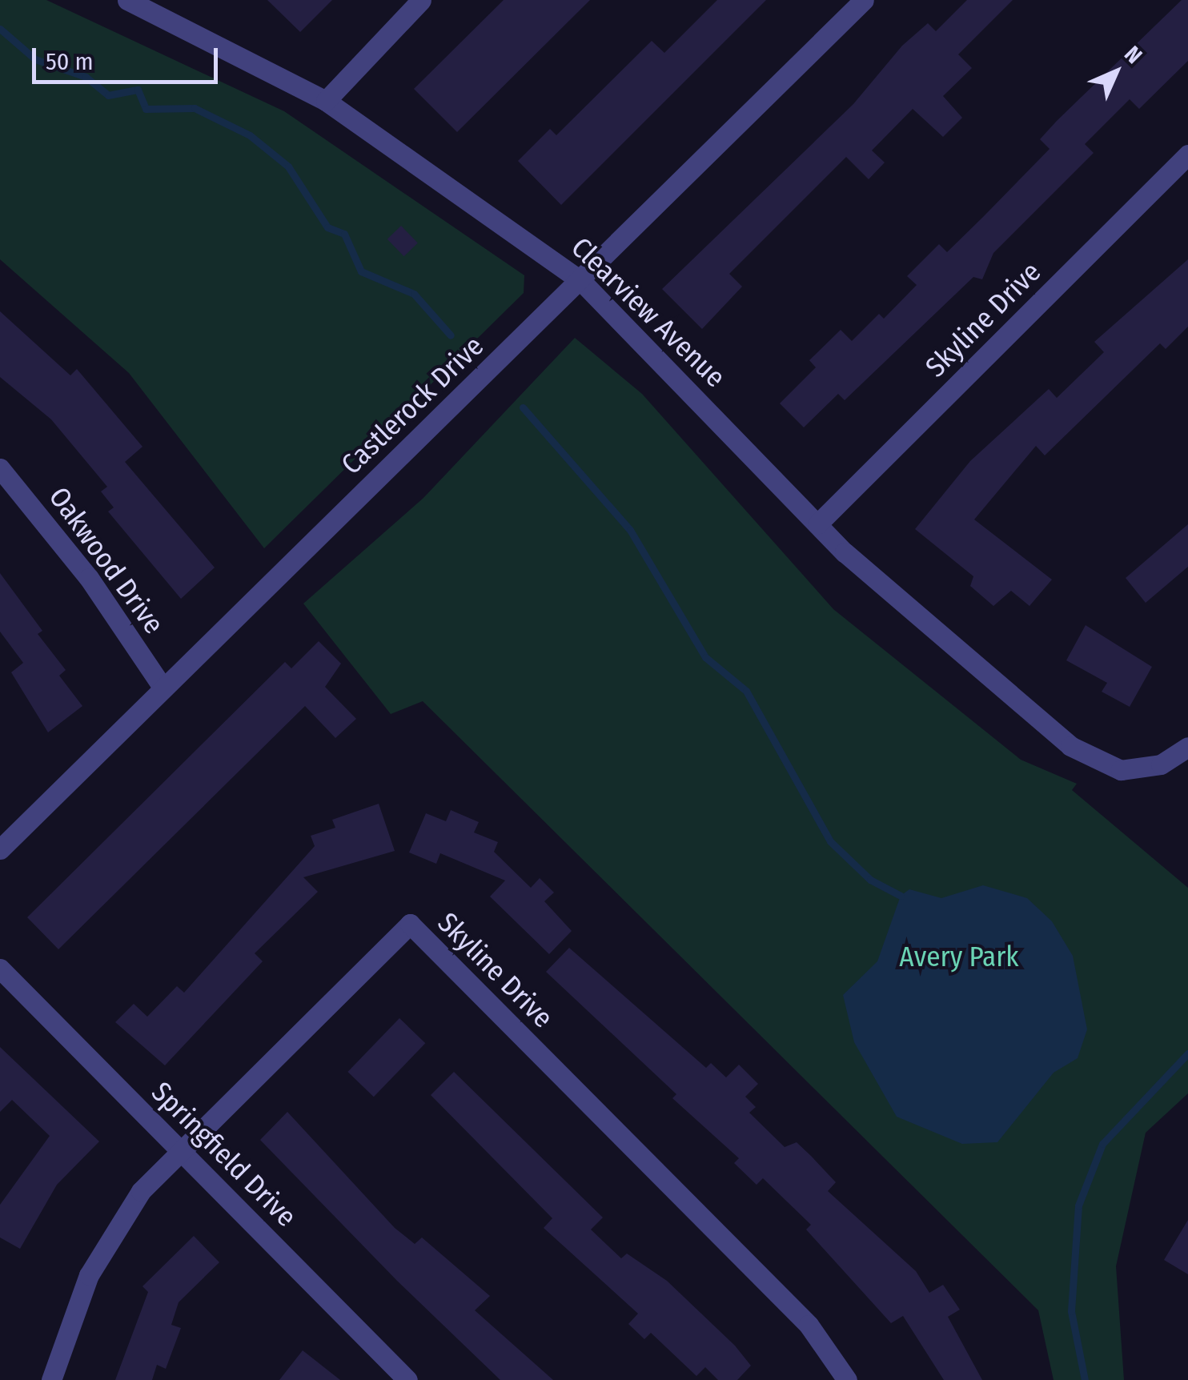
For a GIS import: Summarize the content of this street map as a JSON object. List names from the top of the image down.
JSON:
{
  "streets": {
    "street": [
      "Clearview Avenue",
      "Skyline Drive",
      "Castlerock Drive",
      "Oakwood Drive",
      "Springfield Drive"
    ]
  },
  "crossings": [
    ["Clearview Avenue", "Skyline Drive"],
    ["Clearview Avenue", "Castlerock Drive"],
    ["Skyline Drive", "Springfield Drive"],
    ["Castlerock Drive", "Oakwood Drive"]
  ],
  "parks": ["Avery Park"],
  "scale_bar": "50 m",
  "north": "top right"
}
